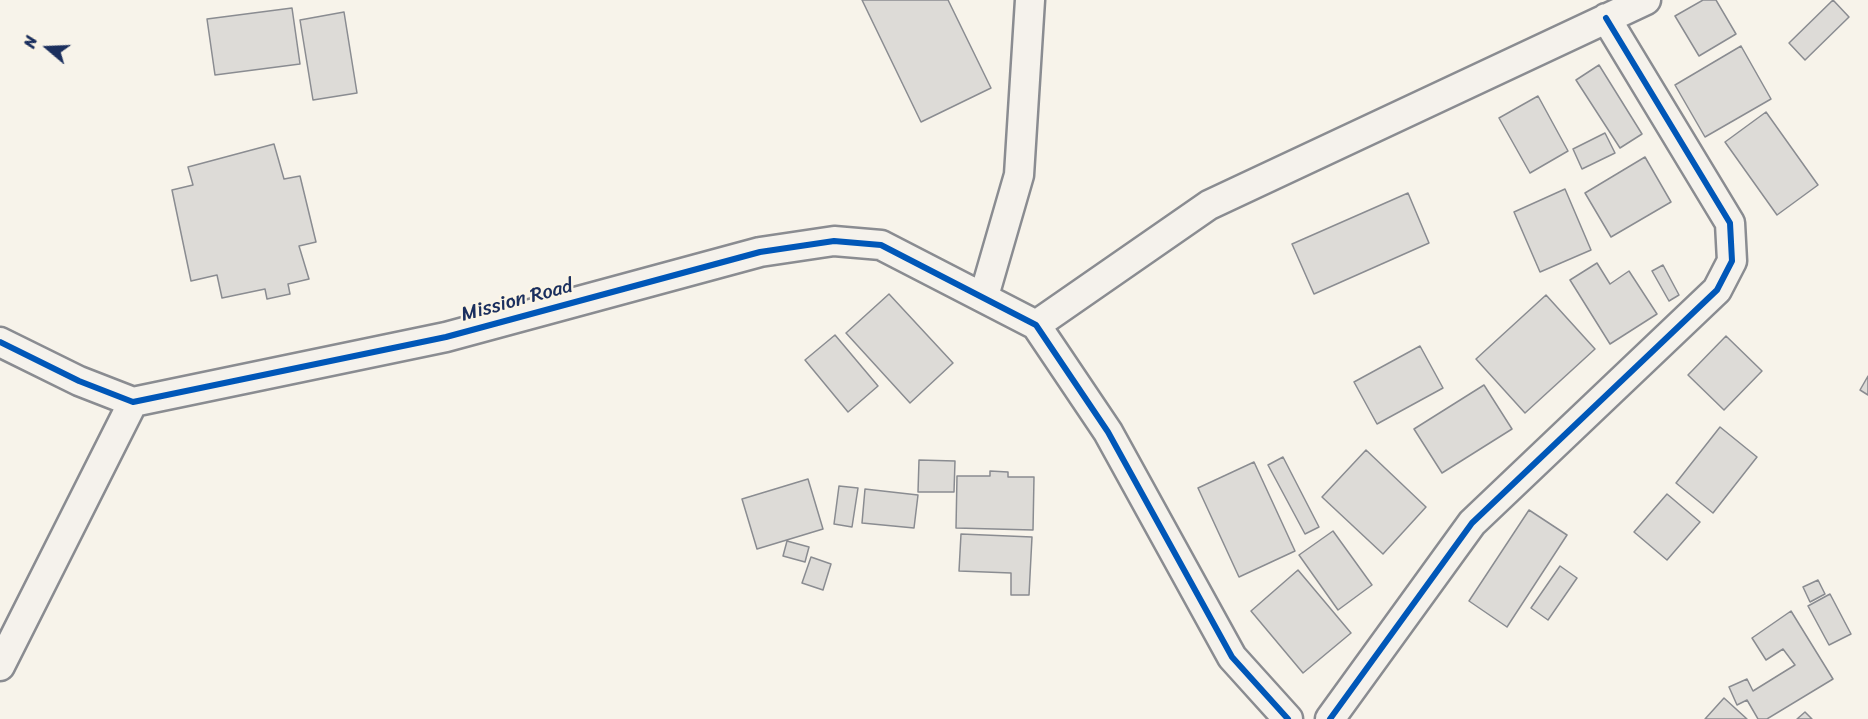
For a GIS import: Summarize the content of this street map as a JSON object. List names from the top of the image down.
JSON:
{
  "streets": {
    "street": ["Mission Road"]
  },
  "north": "left"
}
